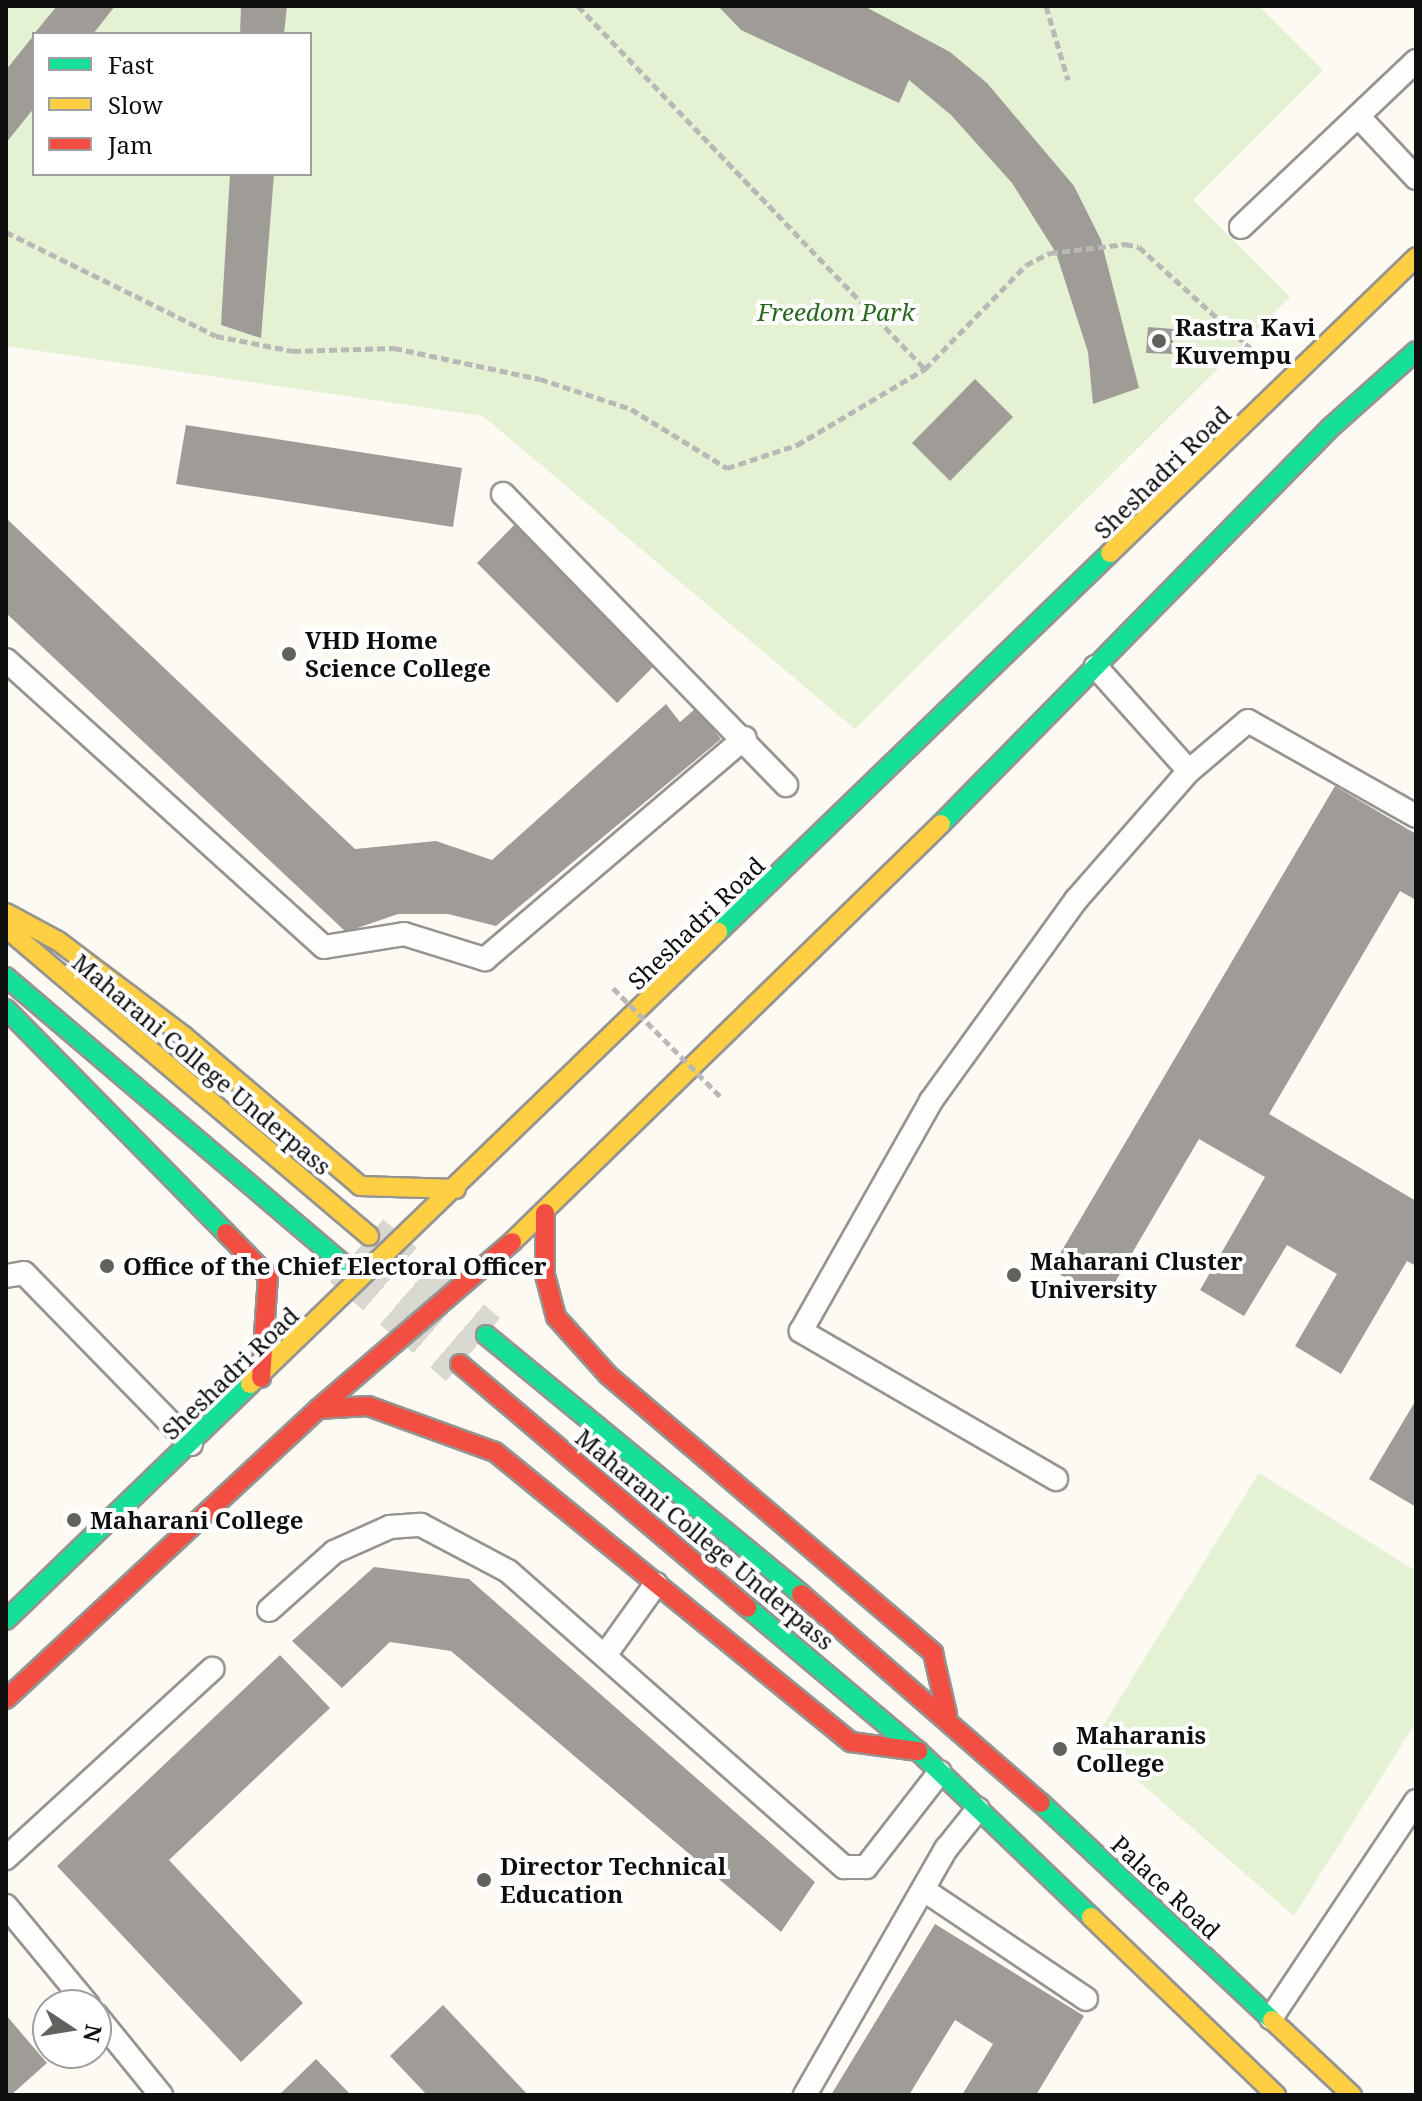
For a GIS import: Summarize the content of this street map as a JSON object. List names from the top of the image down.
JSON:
{
  "streets": {
    "main road": ["Sheshadri Road", "Maharani College Underpass", "Palace Road"]
  },
  "crossings": [
    ["Maharani College Underpass", "Palace Road"]
  ],
  "parks": ["Freedom Park"],
  "places": [
    "Rastra Kavi Kuvempu",
    "VHD Home Science College",
    "Office of the Chief Electoral Officer",
    "Maharani Cluster University",
    "Maharani College",
    "Maharanis College",
    "Director Technical Education"
  ],
  "legend": ["Fast", "Slow", "Jam"],
  "north": "right"
}
